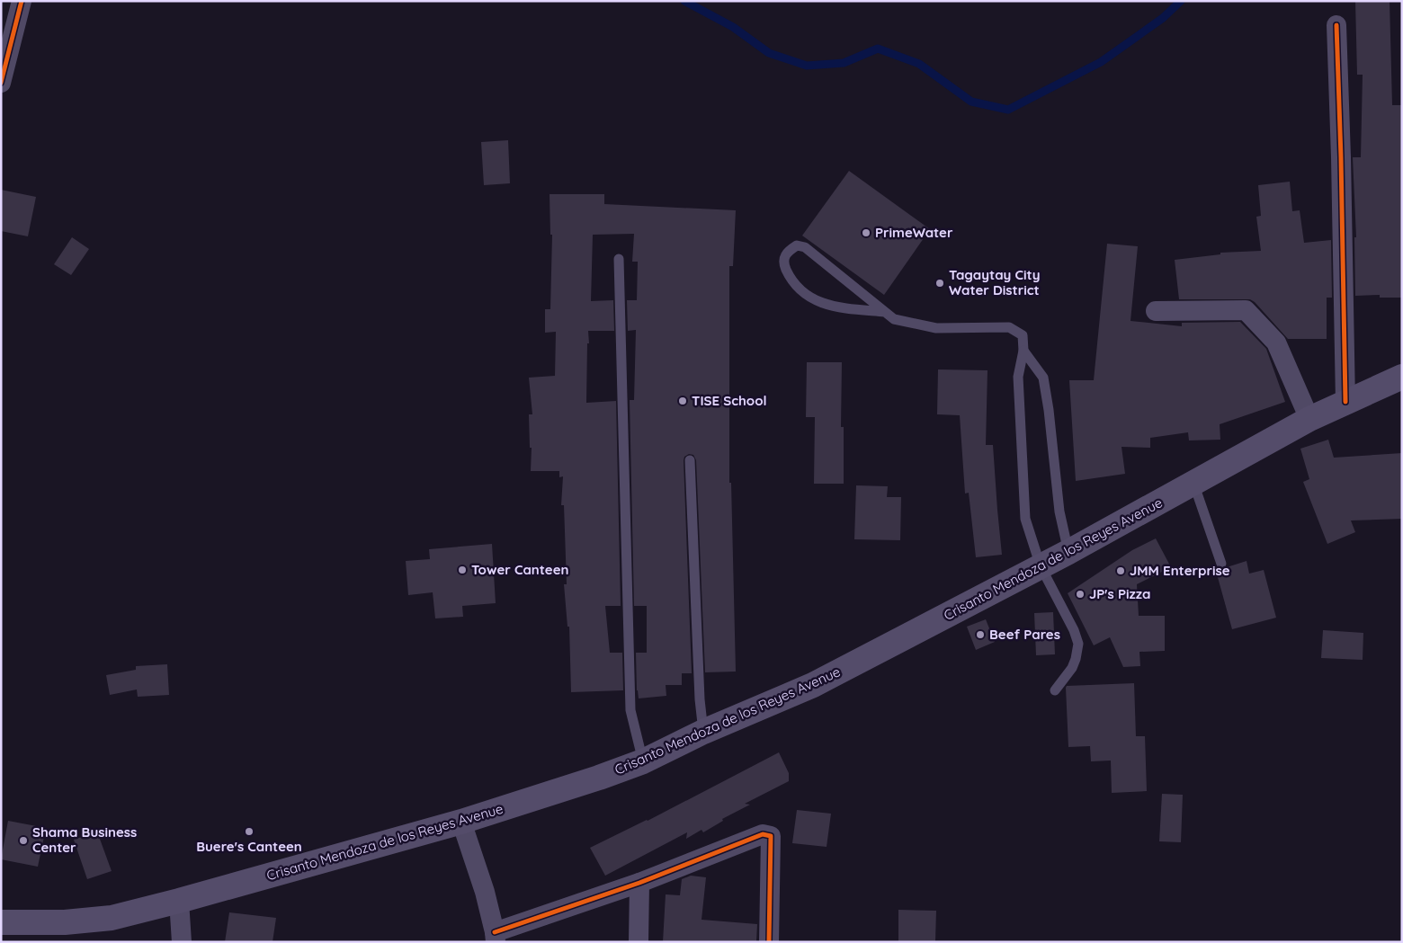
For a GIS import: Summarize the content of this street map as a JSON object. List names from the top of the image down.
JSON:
{
  "streets": {
    "main road": ["Crisanto Mendoza de los Reyes Avenue"]
  },
  "places": [
    "PrimeWater",
    "Tagaytay City Water District",
    "TISE School",
    "Tower Canteen",
    "JMM Enterprise",
    "JP's Pizza",
    "Beef Pares",
    "Buere's Canteen",
    "Shama Business Center"
  ]
}
